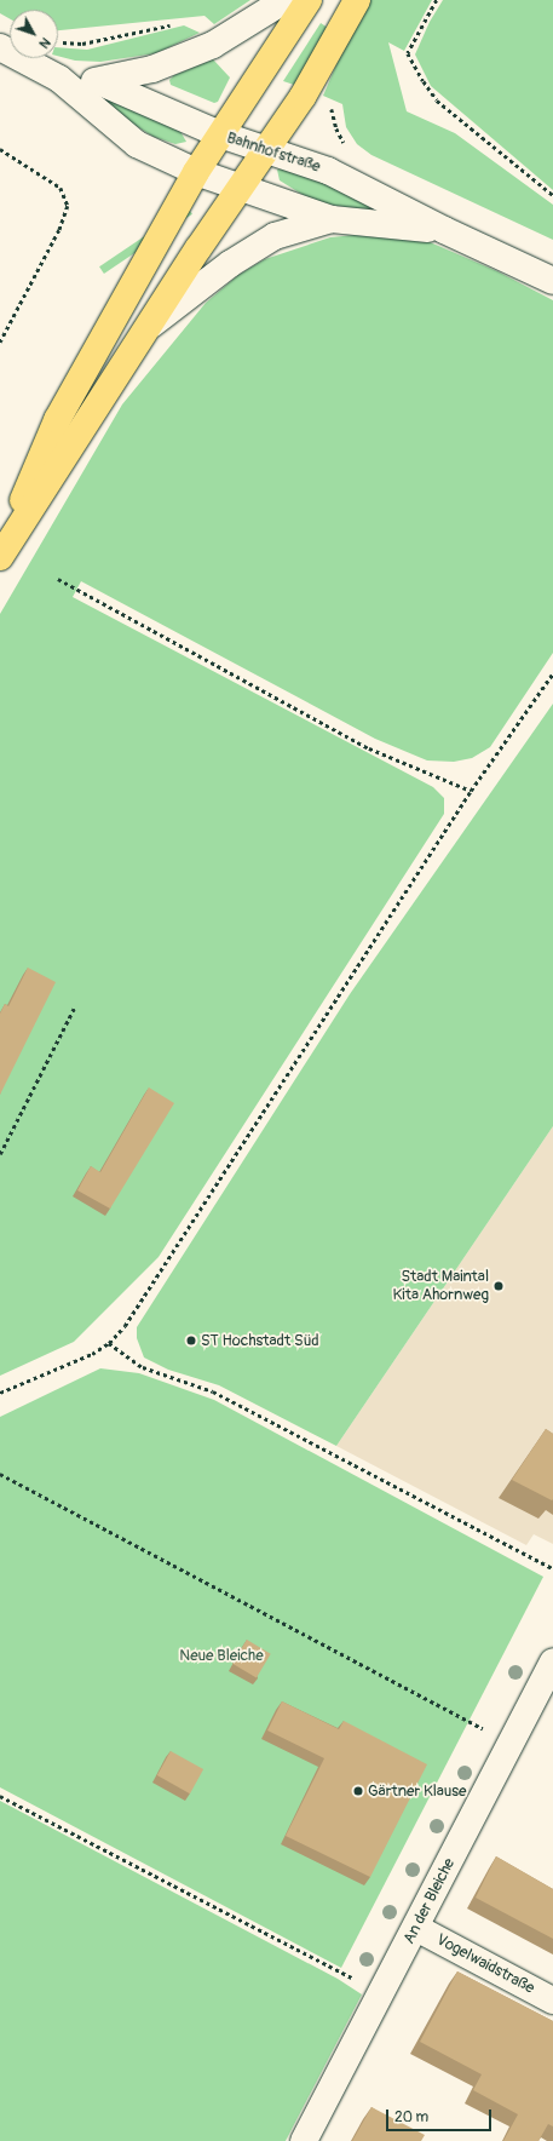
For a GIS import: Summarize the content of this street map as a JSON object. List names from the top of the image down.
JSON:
{
  "streets": {
    "street": ["Bahnhofstraße", "An der Bleiche", "Vogelwaidstraße"]
  },
  "crossings": [
    ["An der Bleiche", "Vogelwaidstraße"]
  ],
  "parks": ["Neue Bleiche"],
  "places": ["Stadt Maintal Kita Ahornweg", "ST Hochstadt Süd", "Gärtner Klause"],
  "scale_bar": "20 m",
  "north": "bottom right"
}
